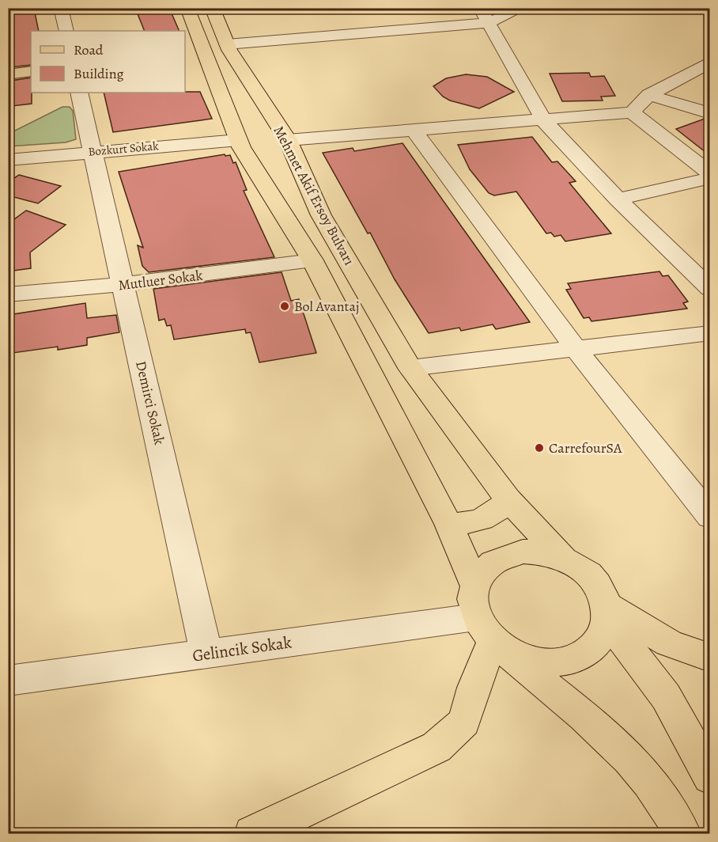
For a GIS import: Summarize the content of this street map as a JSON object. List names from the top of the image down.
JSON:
{
  "streets": {
    "main road": ["Mehmet Akif Ersoy Bulvarı"],
    "street": [
      "Bozkurt Sokak",
      "Mutluer Sokak",
      "Demirci Sokak",
      "Gelincik Sokak"
    ]
  },
  "crossings": [
    ["Bozkurt Sokak", "Demirci Sokak"],
    ["Mehmet Akif Ersoy Bulvarı", "Gelincik Sokak"],
    ["Mutluer Sokak", "Demirci Sokak"],
    ["Demirci Sokak", "Gelincik Sokak"]
  ],
  "places": ["Bol Avantaj", "CarrefourSA"],
  "legend": ["Road", "Building"]
}
